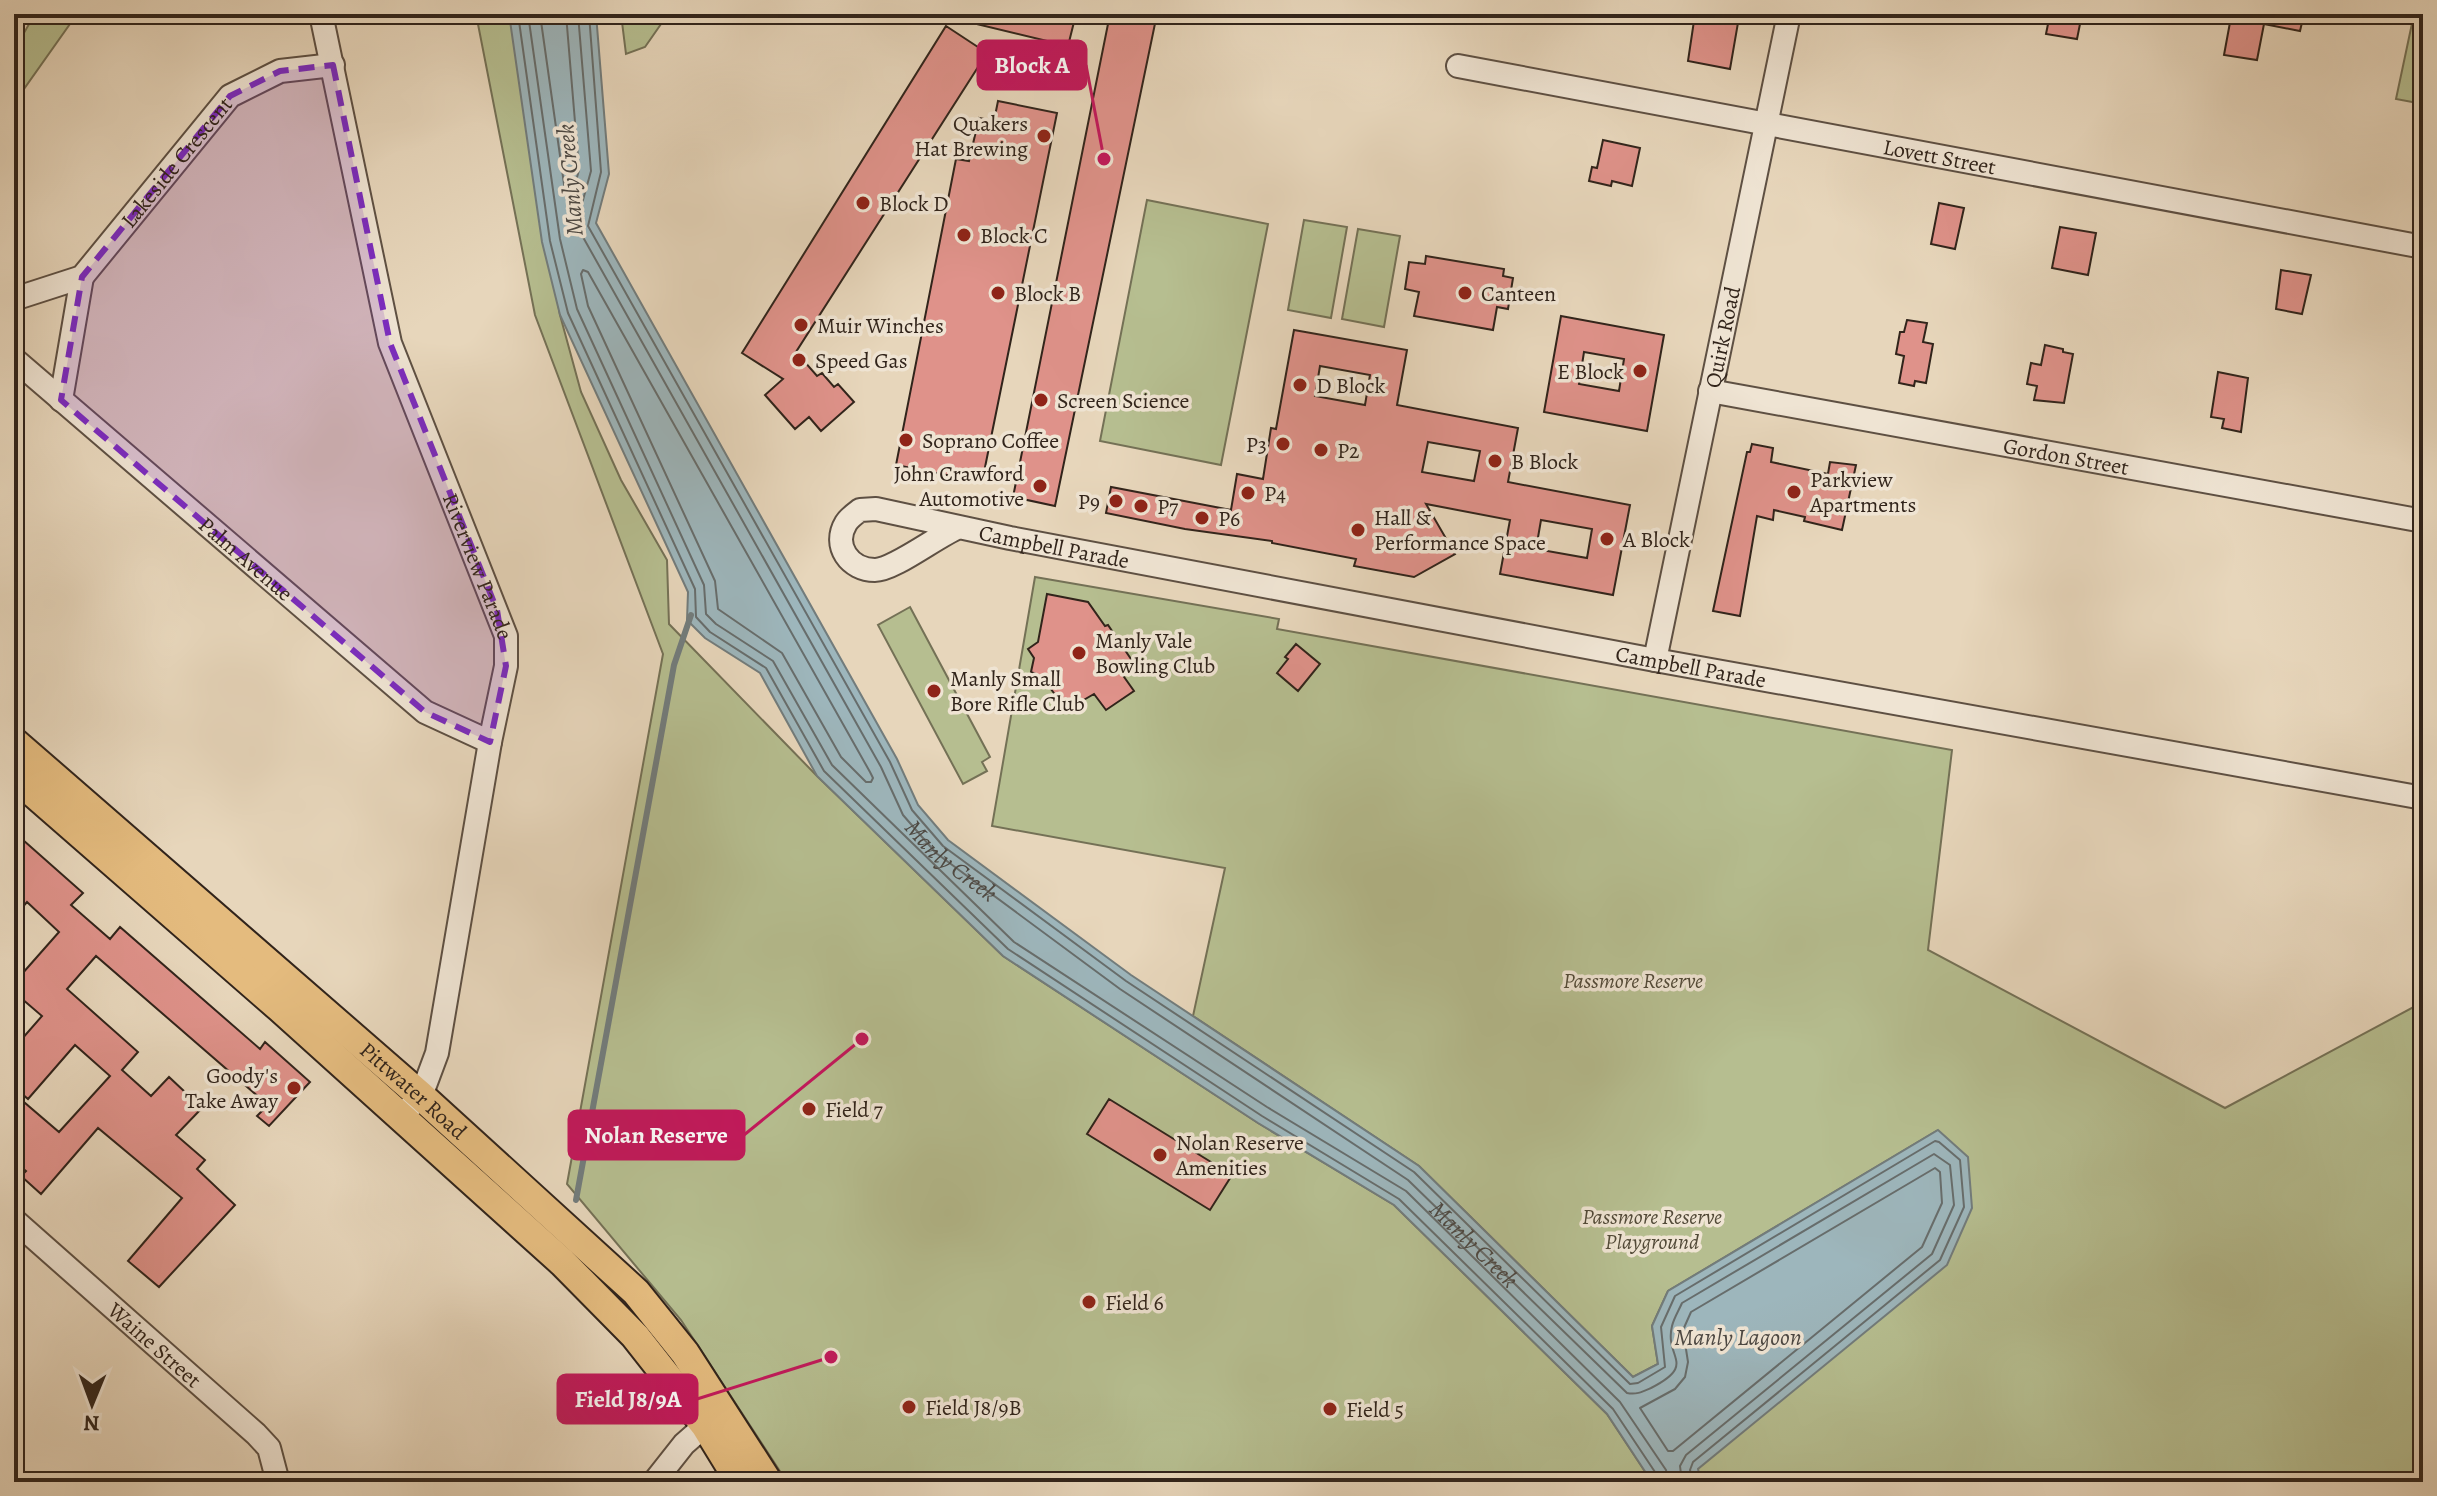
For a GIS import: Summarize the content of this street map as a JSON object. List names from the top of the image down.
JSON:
{
  "streets": {
    "main road": ["Pittwater Road"],
    "street": [
      "Lovett Street",
      "Lakeside Crescent",
      "Quirk Road",
      "Gordon Street",
      "Campbell Parade",
      "Palm Avenue",
      "Riverview Parade",
      "Waine Street"
    ]
  },
  "crossings": [
    ["Lovett Street", "Quirk Road"],
    ["Lakeside Crescent", "Palm Avenue"],
    ["Lakeside Crescent", "Riverview Parade"],
    ["Quirk Road", "Gordon Street"],
    ["Quirk Road", "Campbell Parade"],
    ["Palm Avenue", "Riverview Parade"],
    ["Riverview Parade", "Pittwater Road"]
  ],
  "water": ["Manly Creek", "Manly Lagoon"],
  "parks": ["Passmore Reserve", "Passmore Reserve Playground"],
  "places": [
    "Quakers Hat Brewing",
    "Block A",
    "Block D",
    "Block C",
    "Block B",
    "Canteen",
    "Muir Winches",
    "Speed Gas",
    "E Block",
    "D Block",
    "Screen Science",
    "Soprano Coffee",
    "P3",
    "P2",
    "B Block",
    "John Crawford Automotive",
    "Parkview Apartments",
    "P4",
    "P9",
    "P7",
    "P6",
    "Hall & Performance Space",
    "A Block",
    "Manly Vale Bowling Club",
    "Manly Small Bore Rifle Club",
    "Nolan Reserve",
    "Goody's Take Away",
    "Field 7",
    "Nolan Reserve Amenities",
    "Field 6",
    "Field J8/9A",
    "Field J8/9B",
    "Field 5"
  ],
  "north": "bottom"
}
